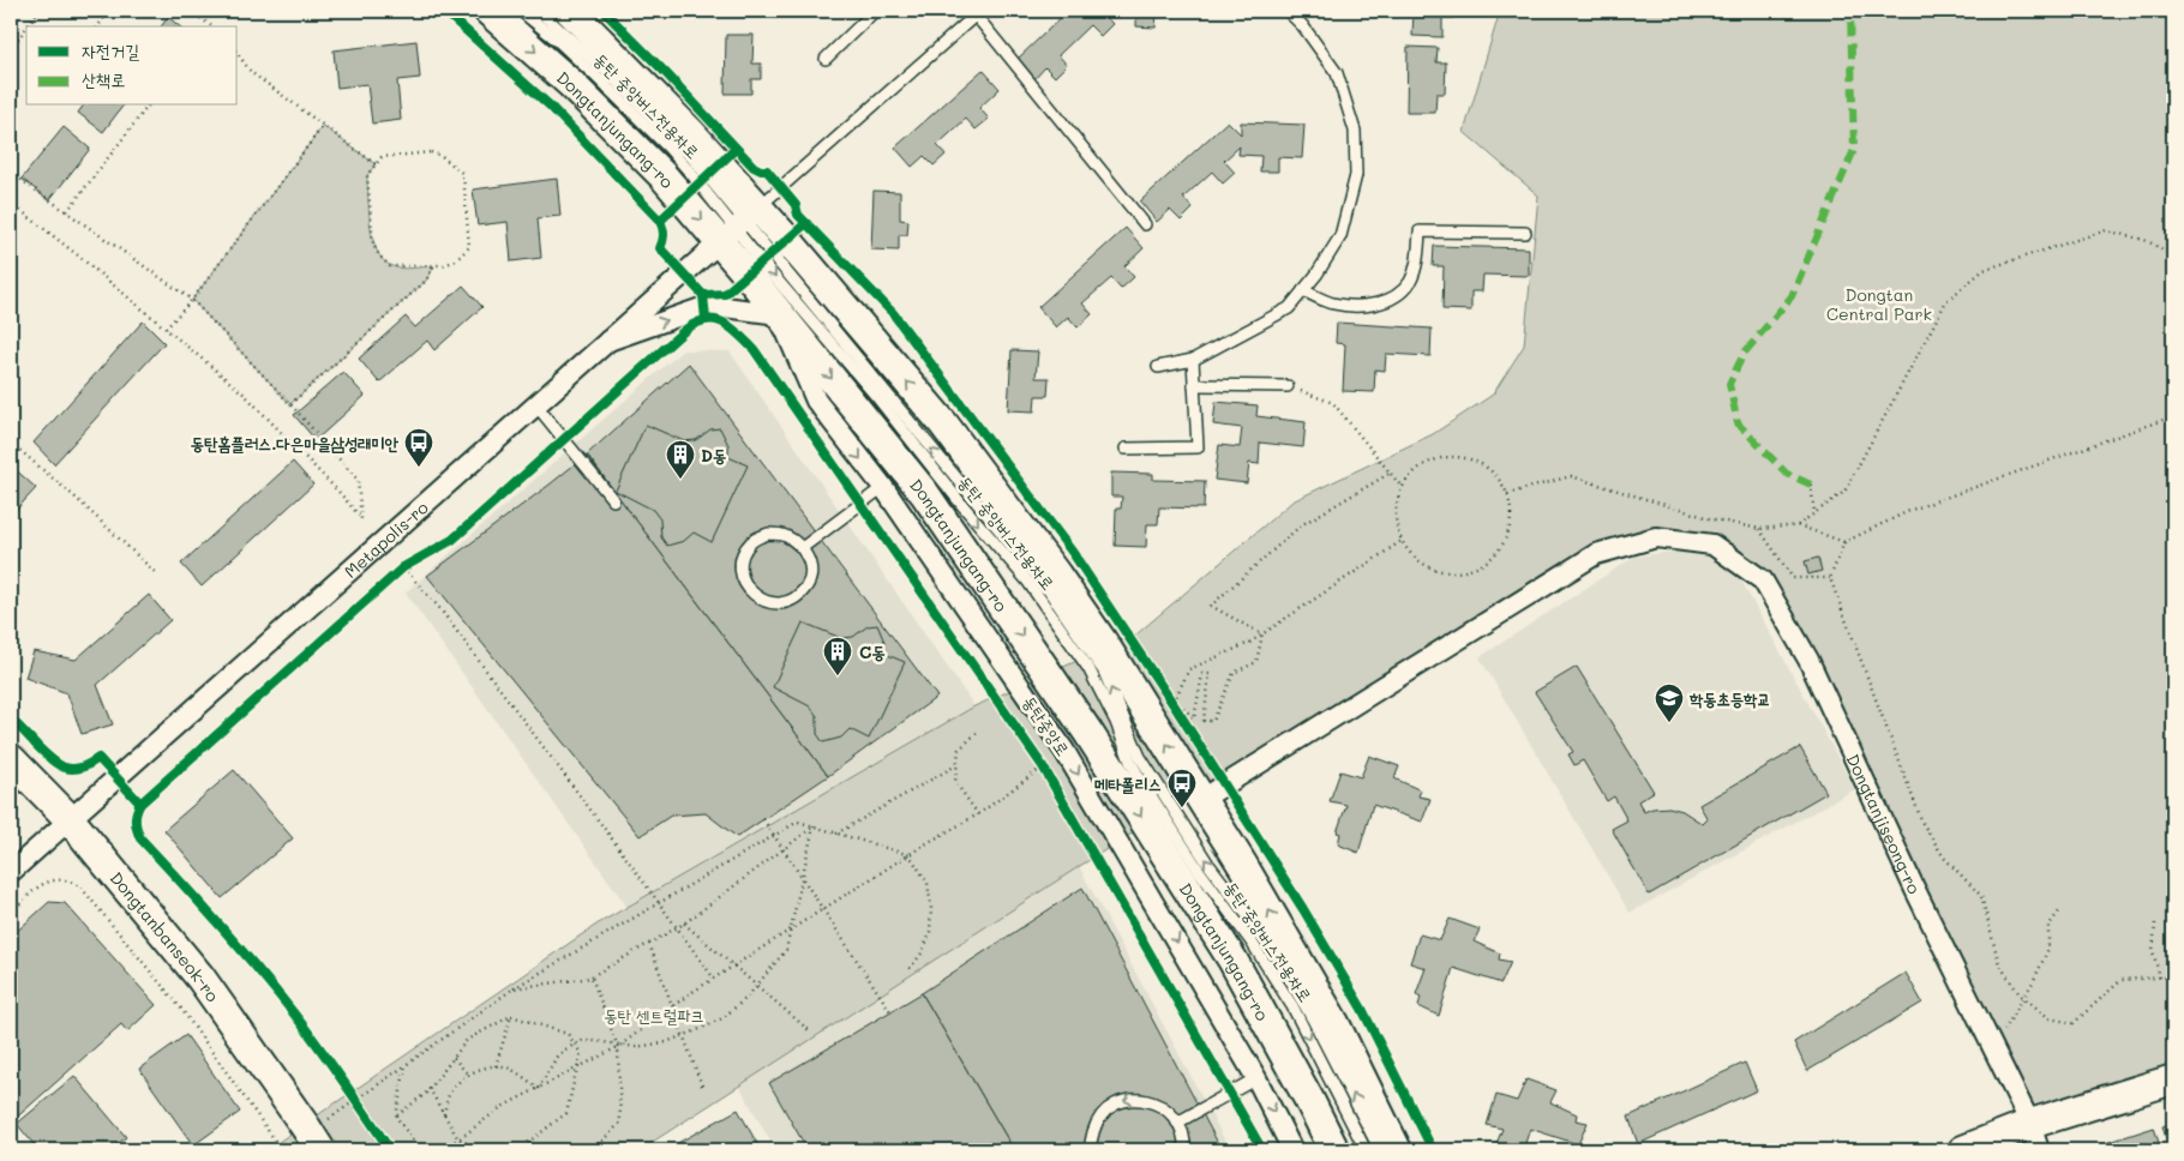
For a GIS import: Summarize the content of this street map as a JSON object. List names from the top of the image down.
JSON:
{
  "streets": {
    "street": [
      "Dongtanjungang-ro",
      "Metapolis-ro",
      "동탄중앙로",
      "Dongtanjiseong-ro",
      "Dongtanbanseok-ro"
    ],
    "lane": ["동탄 중앙버스전용차로"]
  },
  "crossings": [
    ["동탄 중앙버스전용차로", "Dongtanjungang-ro"],
    ["동탄 중앙버스전용차로", "Metapolis-ro"],
    ["Dongtanjungang-ro", "Metapolis-ro"],
    ["Dongtanjungang-ro", "동탄중앙로"],
    ["Dongtanjungang-ro", "Dongtanjiseong-ro"],
    ["Metapolis-ro", "Dongtanbanseok-ro"]
  ],
  "one_way": ["동탄중앙로"],
  "parks": ["Dongtan Central Park", "동탄 센트럴파크"],
  "places": {
    "bus stop": ["동탄홈플러스.다은마을삼성래미안", "메타폴리스"],
    "building": ["D동", "C동"],
    "school or university": ["학동초등학교"]
  },
  "legend": ["자전거길", "산책로"]
}
